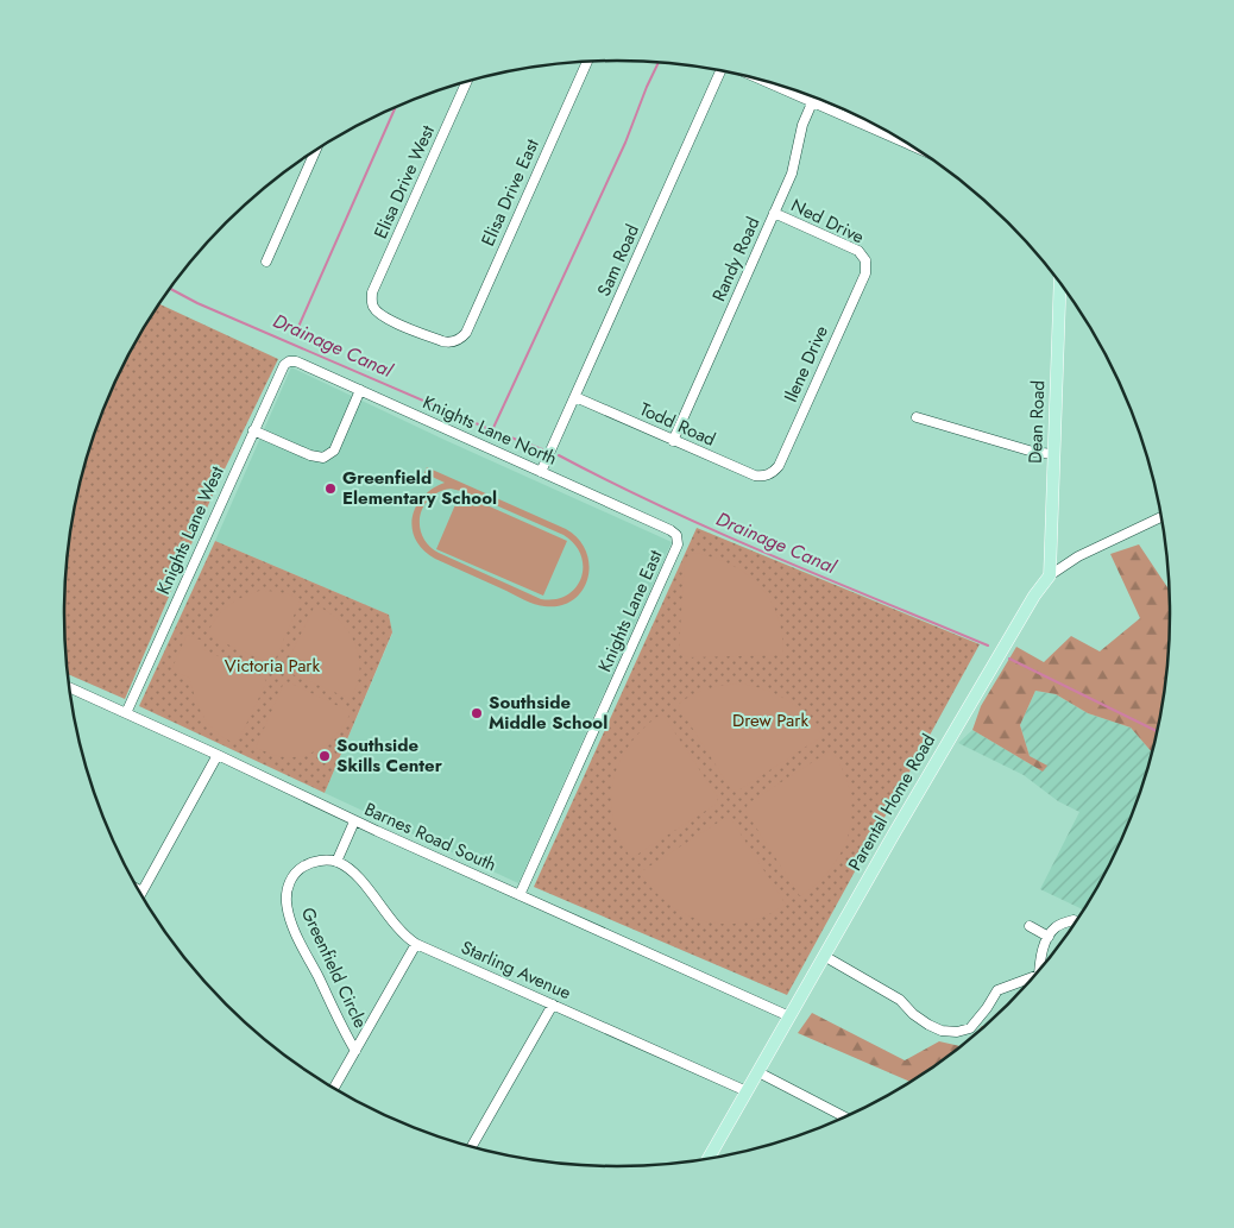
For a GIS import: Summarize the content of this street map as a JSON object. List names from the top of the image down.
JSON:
{
  "streets": {
    "main road": ["Dean Road", "Parental Home Road"],
    "street": [
      "Elisa Drive West",
      "Elisa Drive East",
      "Ned Drive",
      "Randy Road",
      "Sam Road",
      "Ilene Drive",
      "Todd Road",
      "Knights Lane North",
      "Knights Lane West",
      "Knights Lane East",
      "Barnes Road South",
      "Greenfield Circle",
      "Starling Avenue"
    ]
  },
  "crossings": [
    ["Elisa Drive West", "Elisa Drive East"],
    ["Ned Drive", "Randy Road"],
    ["Ned Drive", "Ilene Drive"],
    ["Randy Road", "Todd Road"],
    ["Sam Road", "Todd Road"],
    ["Sam Road", "Knights Lane North"],
    ["Ilene Drive", "Todd Road"],
    ["Dean Road", "Parental Home Road"],
    ["Knights Lane North", "Knights Lane West"],
    ["Knights Lane North", "Knights Lane East"],
    ["Knights Lane West", "Barnes Road South"],
    ["Knights Lane East", "Barnes Road South"],
    ["Parental Home Road", "Barnes Road South"],
    ["Parental Home Road", "Starling Avenue"],
    ["Greenfield Circle", "Starling Avenue"]
  ],
  "water": ["Drainage Canal"],
  "parks": ["Victoria Park", "Drew Park"],
  "places": ["Greenfield Elementary School", "Southside Middle School", "Southside Skills Center"]
}
